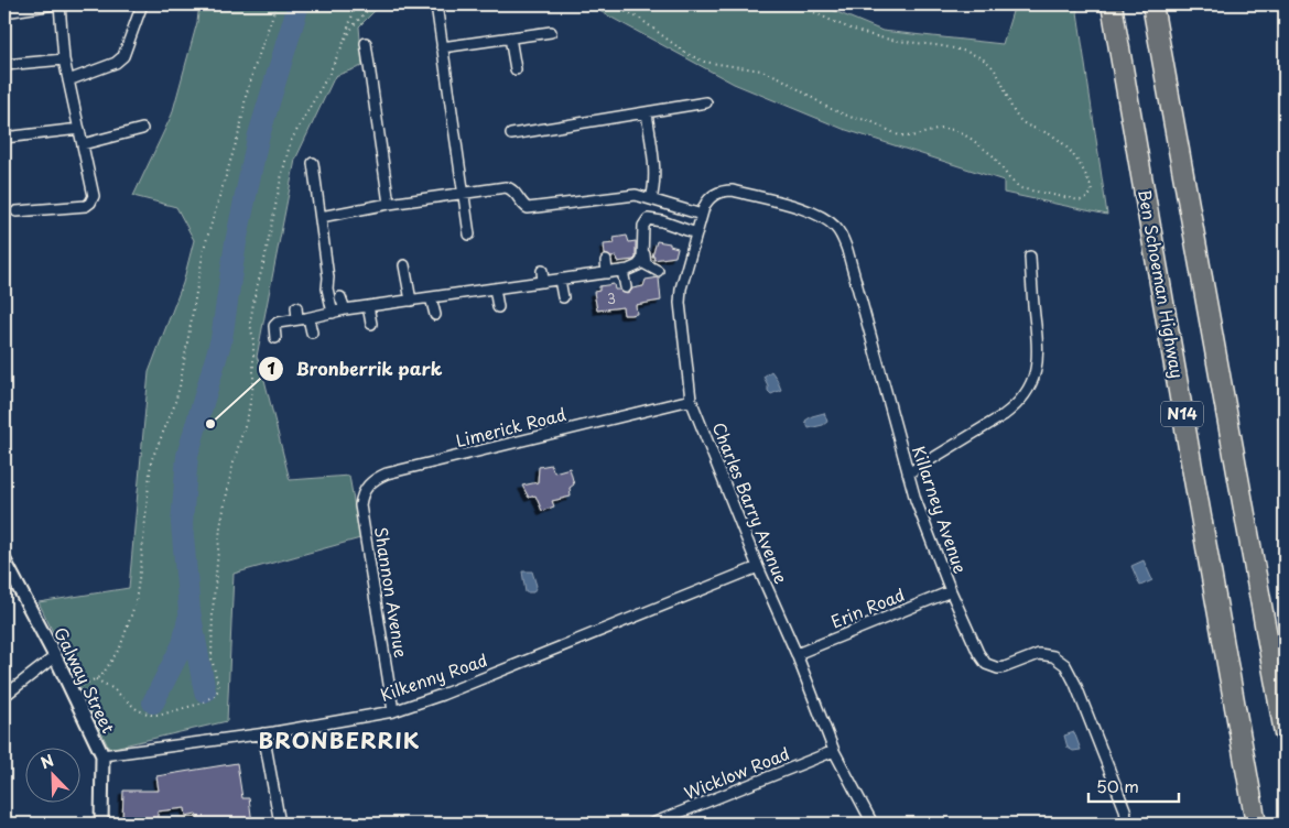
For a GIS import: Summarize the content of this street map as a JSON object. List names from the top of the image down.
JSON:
{
  "streets": {
    "highway": ["Ben Schoeman Highway", "N14"],
    "street": [
      "Limerick Road",
      "Charles Barry Avenue",
      "Killarney Avenue",
      "Shannon Avenue",
      "Erin Road",
      "Kilkenny Road",
      "Galway Street",
      "Wicklow Road"
    ]
  },
  "crossings": [
    ["Limerick Road", "Charles Barry Avenue"],
    ["Limerick Road", "Shannon Avenue"],
    ["Charles Barry Avenue", "Killarney Avenue"],
    ["Charles Barry Avenue", "Erin Road"],
    ["Charles Barry Avenue", "Kilkenny Road"],
    ["Charles Barry Avenue", "Wicklow Road"],
    ["Killarney Avenue", "Erin Road"],
    ["Shannon Avenue", "Kilkenny Road"],
    ["Kilkenny Road", "Galway Street"]
  ],
  "districts": ["BRONBERRIK"],
  "places": ["Bronberrik park"],
  "house_numbers": ["3"],
  "scale_bar": "50 m",
  "north": "top left"
}
